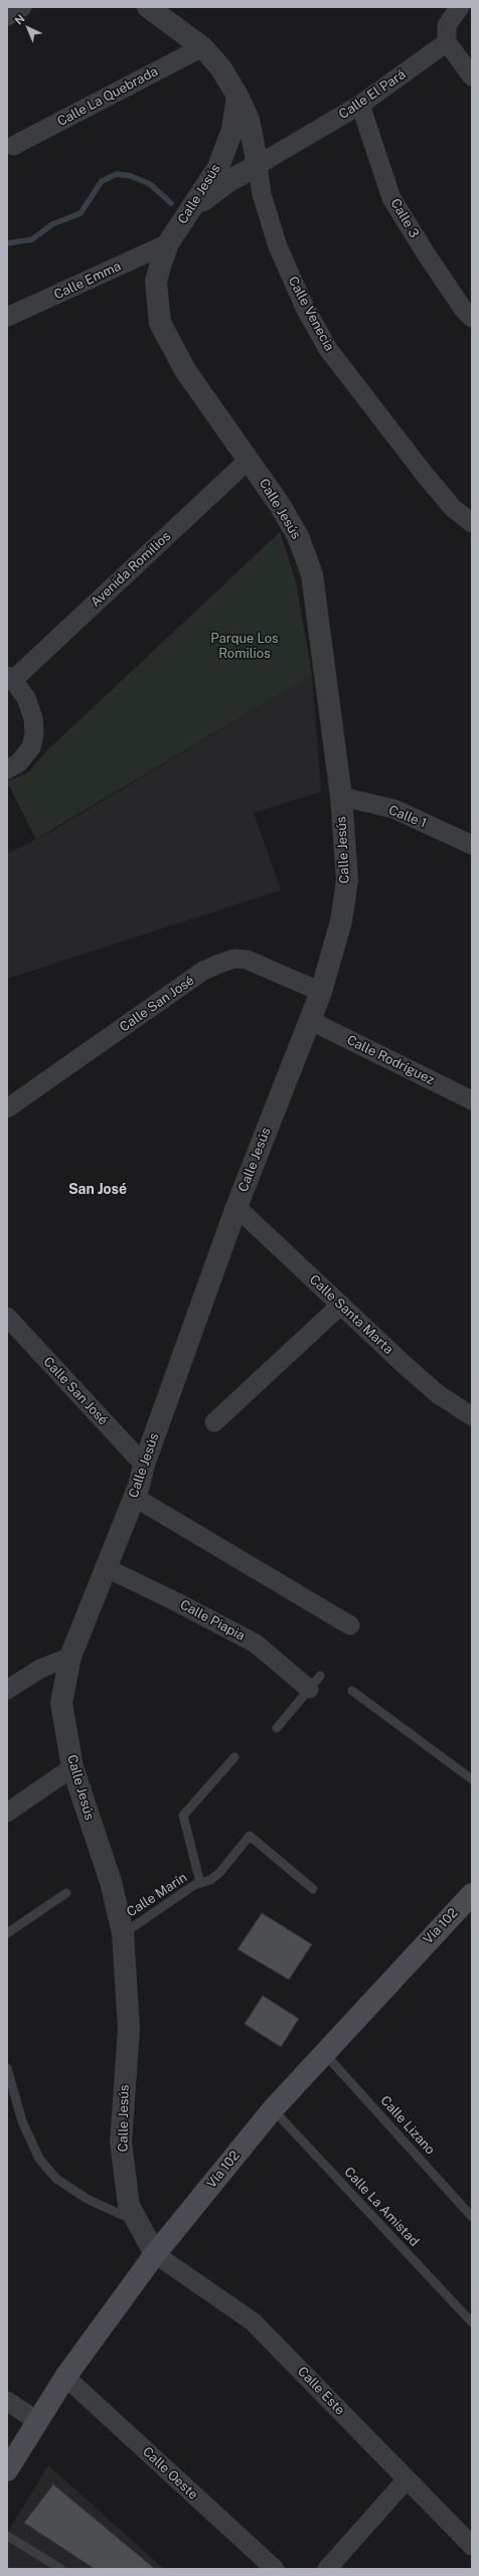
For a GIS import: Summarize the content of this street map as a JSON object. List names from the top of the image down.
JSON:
{
  "streets": {
    "main road": ["Vía 102"],
    "street": [
      "Calle El Pará",
      "Calle La Quebrada",
      "Calle Jesús",
      "Calle 3",
      "Calle Emma",
      "Calle Venecia",
      "Avenida Romilios",
      "Calle 1",
      "Calle San José",
      "Calle Rodríguez",
      "Calle Santa Marta",
      "Calle Piapia",
      "Calle Este",
      "Calle Oeste"
    ],
    "lane": ["Calle Marín", "Calle Lizano", "Calle La Amistad"]
  },
  "crossings": [
    ["Calle El Pará", "Calle 3"],
    ["Calle El Pará", "Calle Venecia"],
    ["Calle Jesús", "Calle Emma"],
    ["Calle Jesús", "Avenida Romilios"],
    ["Calle Jesús", "Calle 1"],
    ["Calle Jesús", "Calle San José"],
    ["Calle Jesús", "Calle Rodríguez"],
    ["Calle Jesús", "Calle Santa Marta"],
    ["Calle Jesús", "Calle Piapia"],
    ["Calle Jesús", "Calle Marín"],
    ["Calle Jesús", "Vía 102"],
    ["Calle Jesús", "Calle Este"],
    ["Vía 102", "Calle Lizano"],
    ["Vía 102", "Calle La Amistad"],
    ["Vía 102", "Calle Este"],
    ["Vía 102", "Calle Oeste"]
  ],
  "districts": ["San José"],
  "parks": ["Parque Los Romilios"],
  "north": "top left"
}
